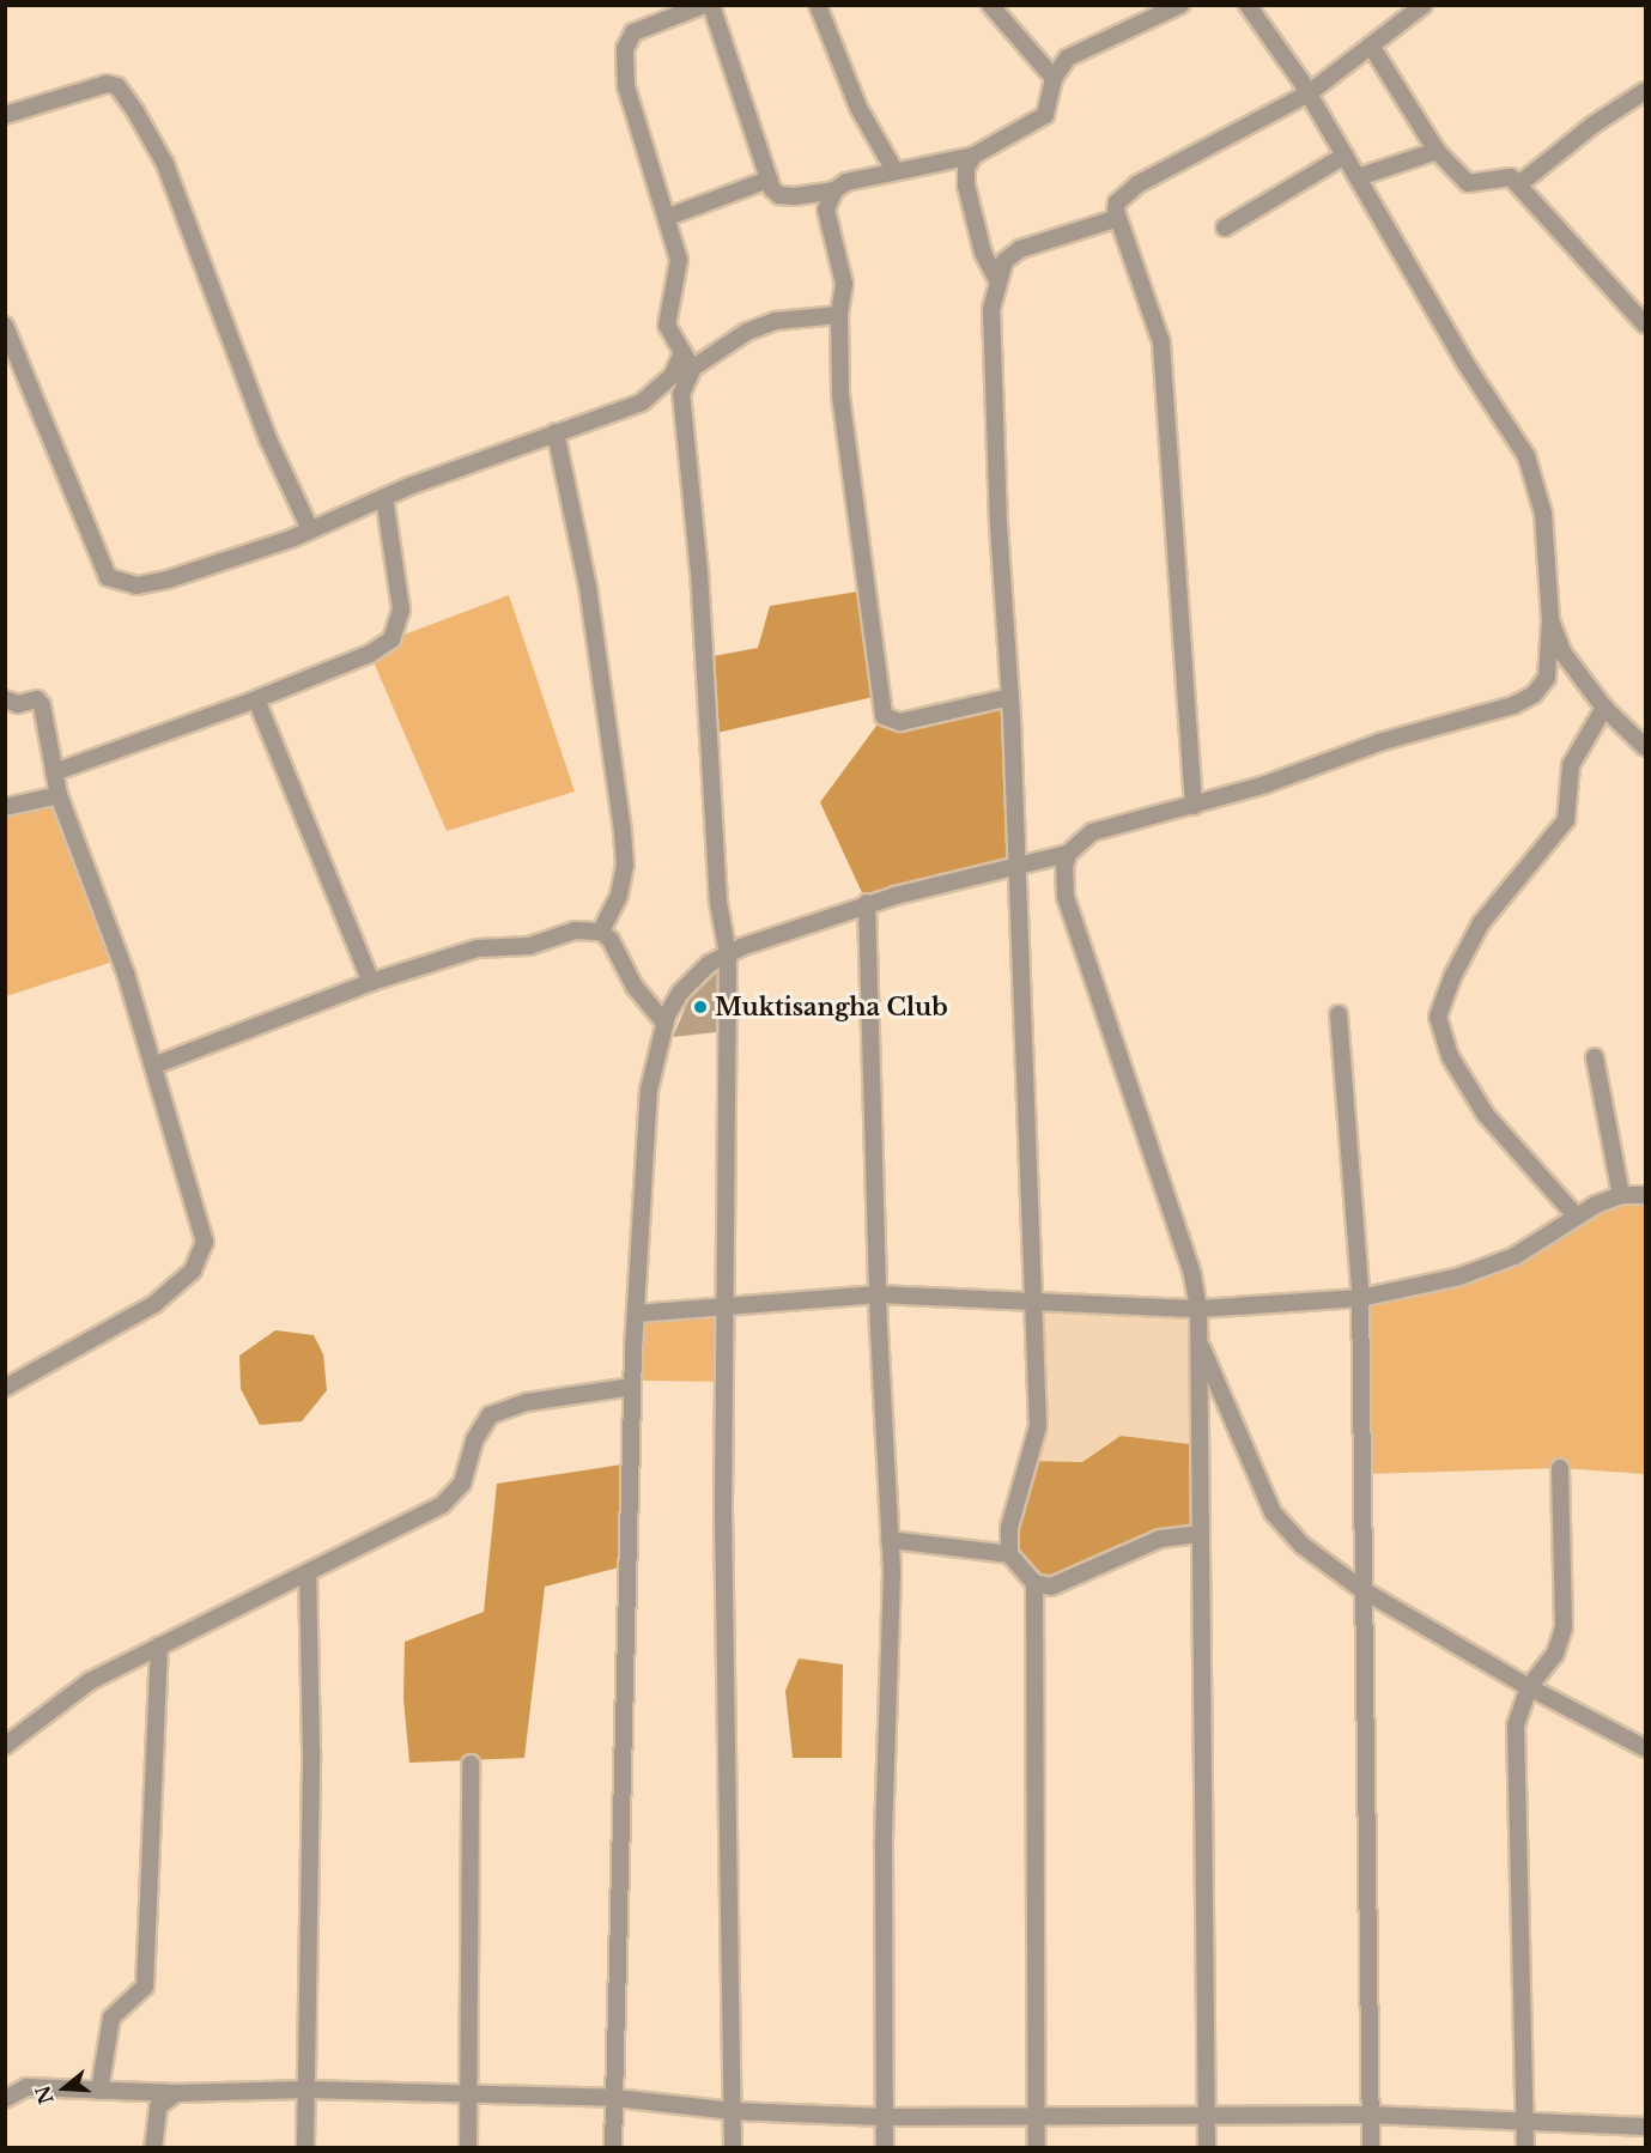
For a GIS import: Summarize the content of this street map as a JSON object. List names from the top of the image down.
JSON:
{
  "places": ["Muktisangha Club"],
  "north": "left"
}
